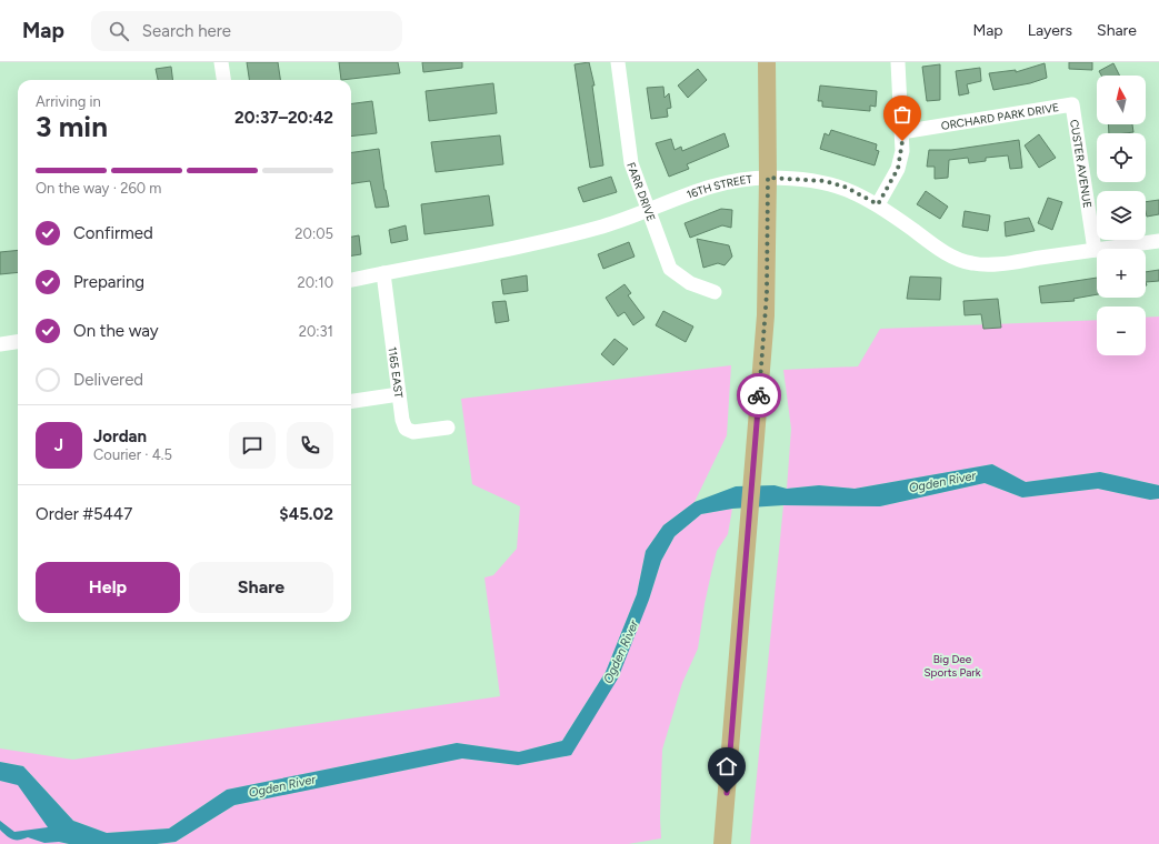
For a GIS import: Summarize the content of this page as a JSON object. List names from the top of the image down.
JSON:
{
  "streets": {
    "street": [
      "ORCHARD PARK DRIVE",
      "CUSTER AVENUE",
      "16TH STREET",
      "FARR DRIVE",
      "1165 EAST"
    ]
  },
  "crossings": [
    ["ORCHARD PARK DRIVE", "CUSTER AVENUE"],
    ["CUSTER AVENUE", "16TH STREET"],
    ["16TH STREET", "FARR DRIVE"],
    ["16TH STREET", "1165 EAST"]
  ],
  "water": ["Ogden River"],
  "parks": ["Big Dee Sports Park"],
  "north": "top",
  "page": {
    "header": "Map",
    "search": "Search here",
    "nav": ["Map", "Layers", "Share"],
    "map_buttons": ["+", "−"],
    "heading": ["3 min", "Arriving in", "20:37–20:42"],
    "panel": [
      "Jordan",
      "Courier · 4.5",
      "Order #5447",
      "$45.02"
    ],
    "bar": "On the way · 260 m",
    "list": [
      ["Confirmed", "20:05"],
      ["Preparing", "20:10"],
      ["On the way", "20:31"],
      "Delivered"
    ],
    "round": "J",
    "buttons": ["Help", "Share"]
  }
}
